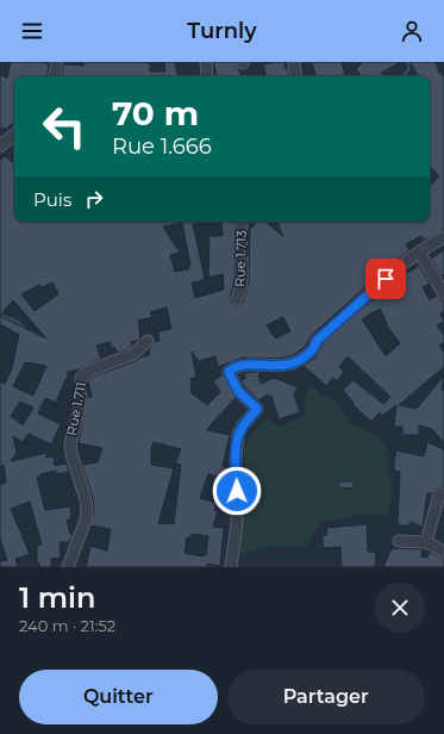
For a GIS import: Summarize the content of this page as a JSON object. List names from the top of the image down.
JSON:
{
  "streets": {
    "street": ["Rue 1.713", "Rue 1.711"]
  },
  "page": {
    "header": "Turnly",
    "turn": ["70 m", "Rue 1.666"],
    "then": "Puis",
    "heading": ["1 min", "240 m · 21:52"],
    "buttons": ["Quitter", "Partager"]
  }
}
